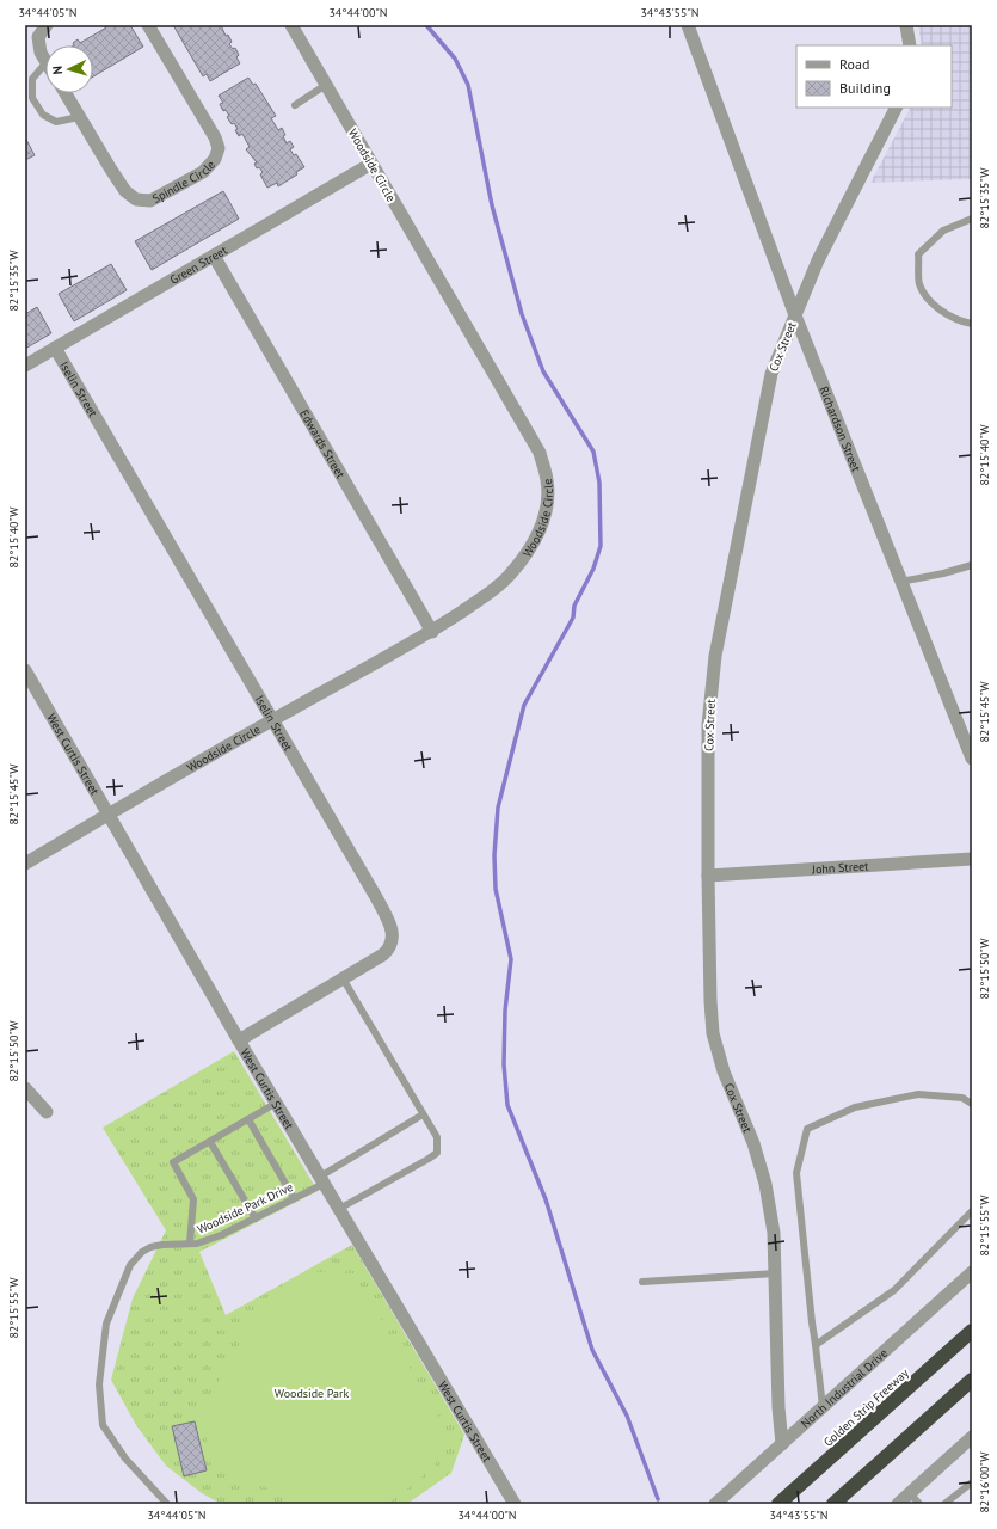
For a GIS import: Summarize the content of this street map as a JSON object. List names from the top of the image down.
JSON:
{
  "streets": {
    "highway": ["Golden Strip Freeway"],
    "street": [
      "Woodside Circle",
      "Spindle Circle",
      "Green Street",
      "Cox Street",
      "Iselin Street",
      "Richardson Street",
      "Edwards Street",
      "West Curtis Street",
      "John Street",
      "North Industrial Drive"
    ],
    "lane": ["Woodside Park Drive"]
  },
  "crossings": [
    ["Woodside Circle", "Green Street"],
    ["Woodside Circle", "Iselin Street"],
    ["Woodside Circle", "Edwards Street"],
    ["Woodside Circle", "West Curtis Street"],
    ["Green Street", "Iselin Street"],
    ["Green Street", "Edwards Street"],
    ["Cox Street", "Richardson Street"],
    ["Cox Street", "John Street"],
    ["Cox Street", "North Industrial Drive"],
    ["Iselin Street", "West Curtis Street"],
    ["West Curtis Street", "Woodside Park Drive"]
  ],
  "parks": ["Woodside Park"],
  "legend": ["Road", "Building"],
  "north": "left",
  "coordinates": [
    "34°44'05\"N",
    "34°44'00\"N",
    "34°43'55\"N",
    "82°15'35\"W",
    "82°15'40\"W",
    "82°15'45\"W",
    "82°15'50\"W",
    "82°15'55\"W",
    "82°16'00\"W"
  ]
}
